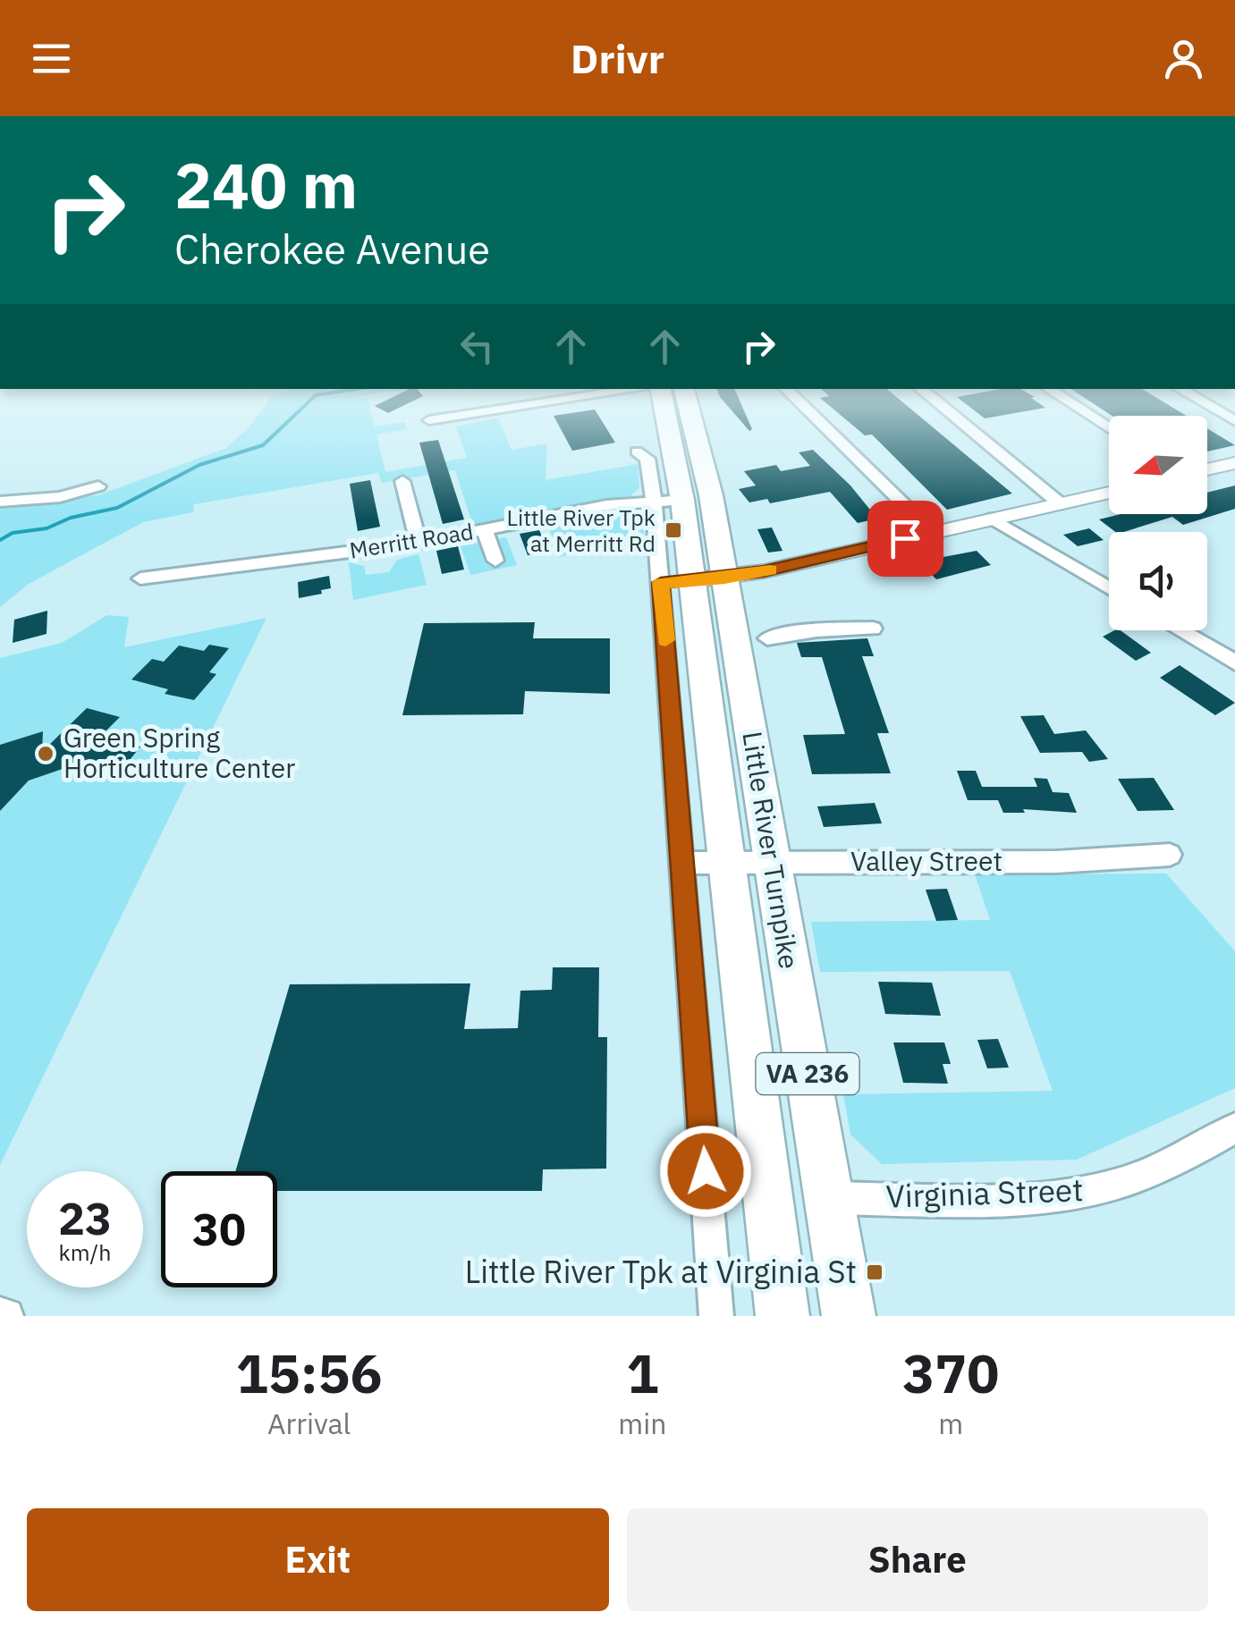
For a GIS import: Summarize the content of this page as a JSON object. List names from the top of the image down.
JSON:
{
  "streets": {
    "main road": ["Little River Turnpike", "VA 236"],
    "street": ["Merritt Road", "Valley Street", "Virginia Street"]
  },
  "crossings": [
    ["Merritt Road", "Little River Turnpike"],
    ["Little River Turnpike", "Valley Street"],
    ["Little River Turnpike", "Virginia Street"]
  ],
  "places": {
    "transit": ["Little River Tpk at Merritt Rd", "Little River Tpk at Virginia St"],
    "other": ["Green Spring Horticulture Center"]
  },
  "north": "left",
  "page": {
    "header": "Drivr",
    "turn": ["240 m", "Cherokee Avenue"],
    "speed": "23 km/h",
    "limit": "30",
    "eta": [
      "15:56",
      "Arrival",
      "1",
      "min",
      "370",
      "m"
    ],
    "buttons": ["Exit", "Share"]
  }
}
